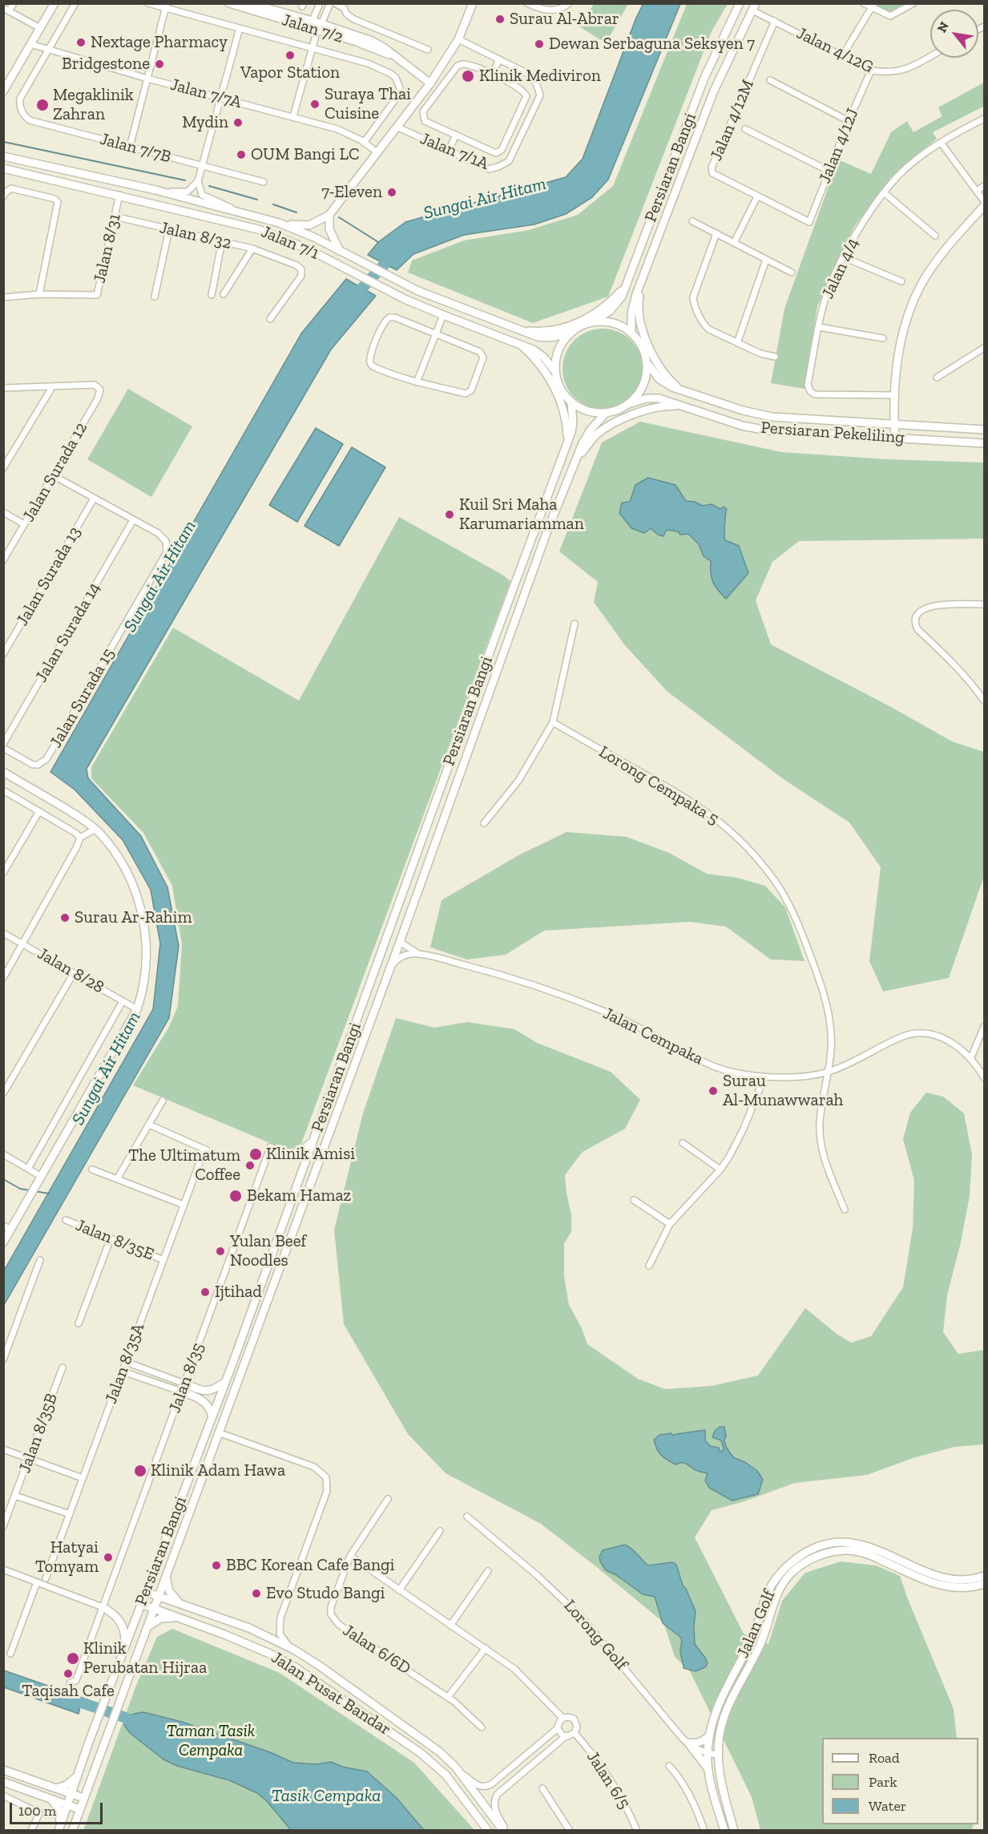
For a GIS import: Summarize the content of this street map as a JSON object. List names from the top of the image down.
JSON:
{
  "streets": {
    "main road": [
      "Jalan 7/2",
      "Persiaran Bangi",
      "Jalan 7/1",
      "Persiaran Pekeliling",
      "Jalan Golf",
      "Jalan Pusat Bandar"
    ],
    "street": [
      "Jalan 4/12G",
      "Jalan 7/7A",
      "Jalan 4/12M",
      "Jalan 4/12J",
      "Jalan 7/7B",
      "Jalan 7/1A",
      "Jalan 8/32",
      "Jalan 8/31",
      "Jalan 4/4",
      "Jalan Surada 12",
      "Jalan Surada 13",
      "Jalan Surada 14",
      "Jalan Surada 15",
      "Lorong Cempaka 5",
      "Jalan 8/28",
      "Jalan Cempaka",
      "Jalan 8/35E",
      "Jalan 8/35A",
      "Jalan 8/35",
      "Jalan 8/35B",
      "Lorong Golf",
      "Jalan 6/6D",
      "Jalan 6/5"
    ]
  },
  "crossings": [
    ["Jalan 7/2", "Jalan 7/1"],
    ["Jalan 4/12G", "Jalan 4/12M"],
    ["Jalan 4/12G", "Jalan 4/12J"],
    ["Jalan 4/12G", "Persiaran Bangi"],
    ["Jalan 7/7A", "Jalan 7/7B"],
    ["Jalan 7/7A", "Jalan 7/1"],
    ["Jalan 4/12M", "Jalan 4/12J"],
    ["Jalan 7/1A", "Jalan 7/1"],
    ["Persiaran Bangi", "Jalan 7/1"],
    ["Persiaran Bangi", "Persiaran Pekeliling"],
    ["Persiaran Bangi", "Jalan Cempaka"],
    ["Persiaran Bangi", "Jalan Pusat Bandar"],
    ["Jalan 8/32", "Jalan 8/31"],
    ["Jalan 7/1", "Jalan 8/31"],
    ["Jalan 7/1", "Persiaran Pekeliling"],
    ["Jalan Surada 14", "Jalan Surada 15"],
    ["Lorong Cempaka 5", "Jalan Cempaka"],
    ["Jalan 8/35E", "Jalan 8/35A"],
    ["Jalan Golf", "Lorong Golf"]
  ],
  "water": ["Sungai Air Hitam", "Tasik Cempaka"],
  "parks": ["Taman Tasik Cempaka"],
  "places": [
    "Surau Al-Abrar",
    "Nextage Pharmacy",
    "Dewan Serbaguna Seksyen 7",
    "Vapor Station",
    "Bridgestone",
    "Klinik Mediviron",
    "Suraya Thai Cuisine",
    "Megaklinik Zahran",
    "Mydin",
    "OUM Bangi LC",
    "7-Eleven",
    "Kuil Sri Maha Karumariamman",
    "Surau Ar-Rahim",
    "Surau Al-Munawwarah",
    "Klinik Amisi",
    "The Ultimatum Coffee",
    "Bekam Hamaz",
    "Yulan Beef Noodles",
    "Ijtihad",
    "Klinik Adam Hawa",
    "Hatyai Tomyam",
    "BBC Korean Cafe Bangi",
    "Evo Studo Bangi",
    "Klinik Perubatan Hijraa",
    "Taqisah Cafe"
  ],
  "legend": ["Road", "Park", "Water"],
  "scale_bar": "100 m",
  "north": "top left"
}
